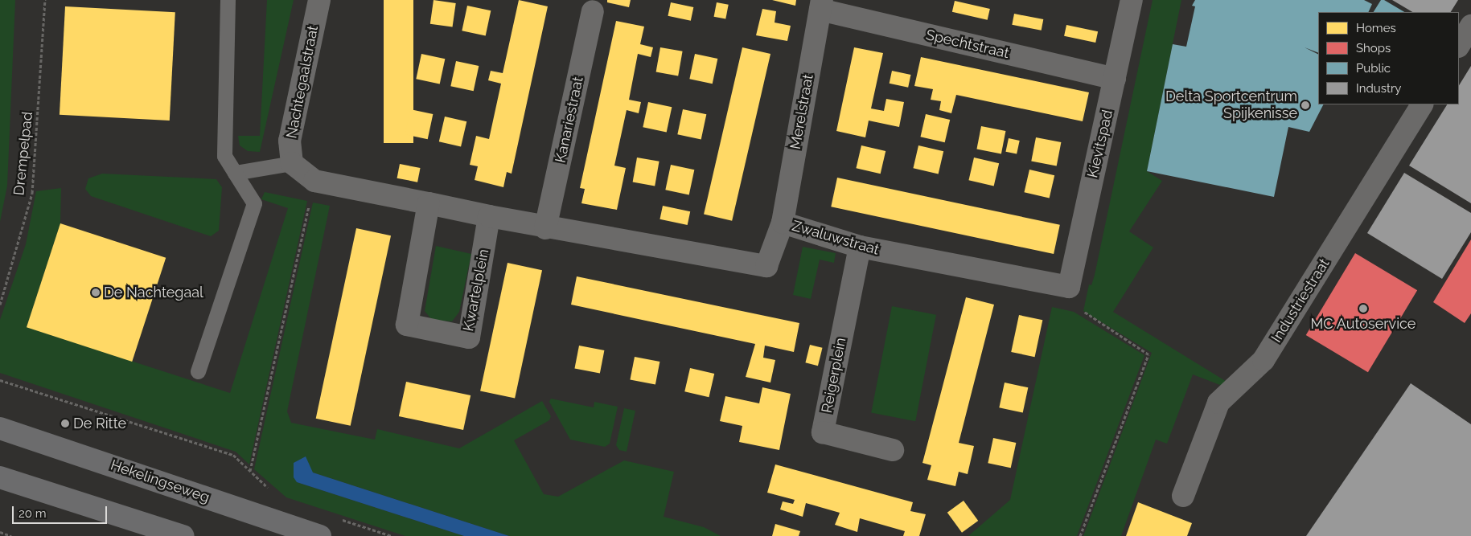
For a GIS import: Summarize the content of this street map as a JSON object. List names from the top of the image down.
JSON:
{
  "streets": {
    "street": [
      "Spechtstraat",
      "Nachtegaalstraat",
      "Merelstraat",
      "Kanariestraat",
      "Kievitspad",
      "Zwaluwstraat",
      "Kwartelplein",
      "Industriestraat",
      "Reigerplein",
      "Hekelingseweg"
    ],
    "path": ["Drempelpad"]
  },
  "crossings": [
    ["Spechtstraat", "Merelstraat"],
    ["Spechtstraat", "Kievitspad"],
    ["Merelstraat", "Zwaluwstraat"],
    ["Kanariestraat", "Zwaluwstraat"],
    ["Kievitspad", "Zwaluwstraat"],
    ["Zwaluwstraat", "Kwartelplein"],
    ["Zwaluwstraat", "Reigerplein"]
  ],
  "places": [
    "Delta Sportcentrum Spijkenisse",
    "De Nachtegaal",
    "MC Autoservice",
    "De Ritte"
  ],
  "legend": [
    "Homes",
    "Shops",
    "Public",
    "Industry"
  ],
  "scale_bar": "20 m"
}
